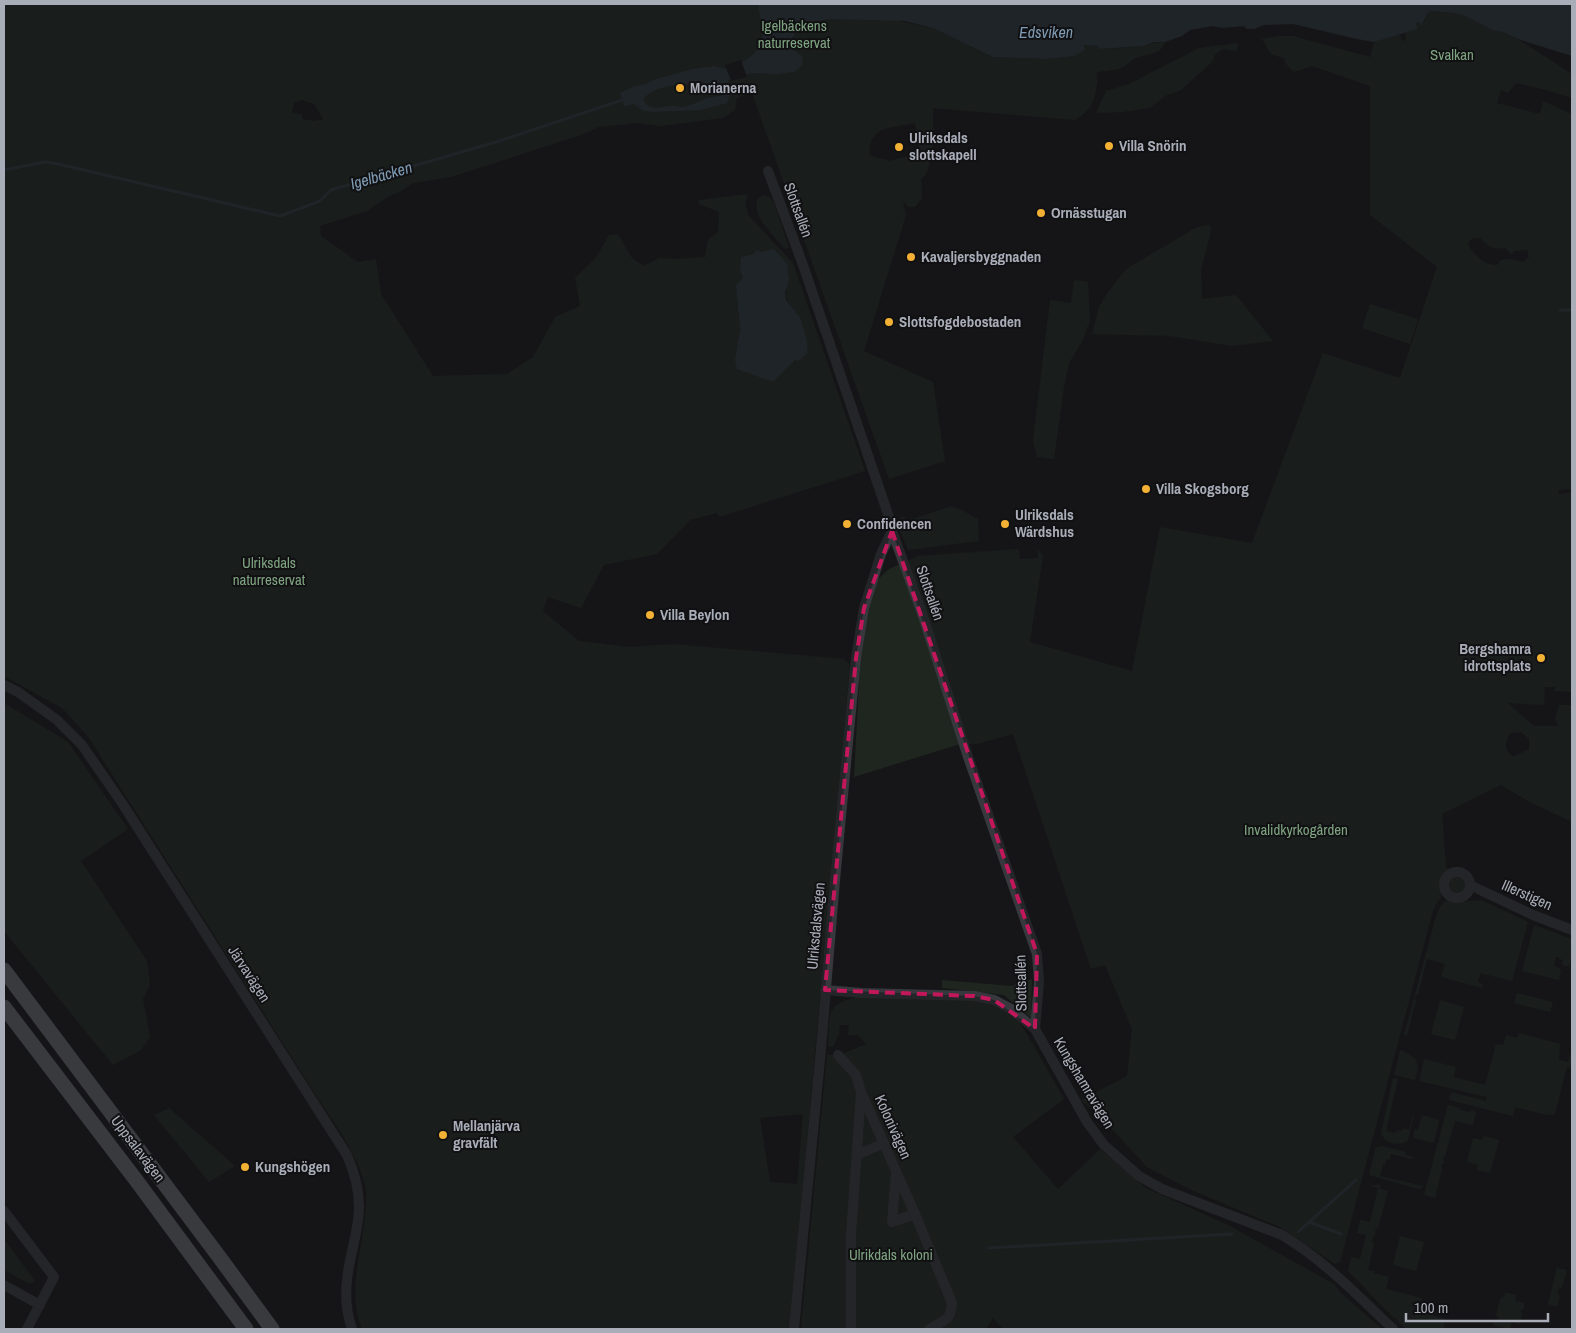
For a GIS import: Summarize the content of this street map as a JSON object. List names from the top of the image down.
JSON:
{
  "streets": {
    "highway": ["Uppsalavägen"],
    "street": [
      "Slottsallén",
      "Illerstigen",
      "Ulriksdalsvägen",
      "Järvavägen",
      "Kungshamravägen",
      "Kolonivägen"
    ]
  },
  "crossings": [
    ["Slottsallén", "Ulriksdalsvägen"],
    ["Slottsallén", "Kungshamravägen"],
    ["Ulriksdalsvägen", "Kungshamravägen"]
  ],
  "water": ["Edsviken", "Igelbäcken"],
  "parks": [
    "Igelbäckens naturreservat",
    "Svalkan",
    "Ulriksdals naturreservat",
    "Invalidkyrkogården",
    "Ulrikdals koloni"
  ],
  "places": [
    "Morianerna",
    "Villa Snörin",
    "Ulriksdals slottskapell",
    "Ornässtugan",
    "Kavaljersbyggnaden",
    "Slottsfogdebostaden",
    "Villa Skogsborg",
    "Confidencen",
    "Ulriksdals Wärdshus",
    "Villa Beylon",
    "Bergshamra idrottsplats",
    "Mellanjärva gravfält",
    "Kungshögen"
  ],
  "scale_bar": "100 m"
}
